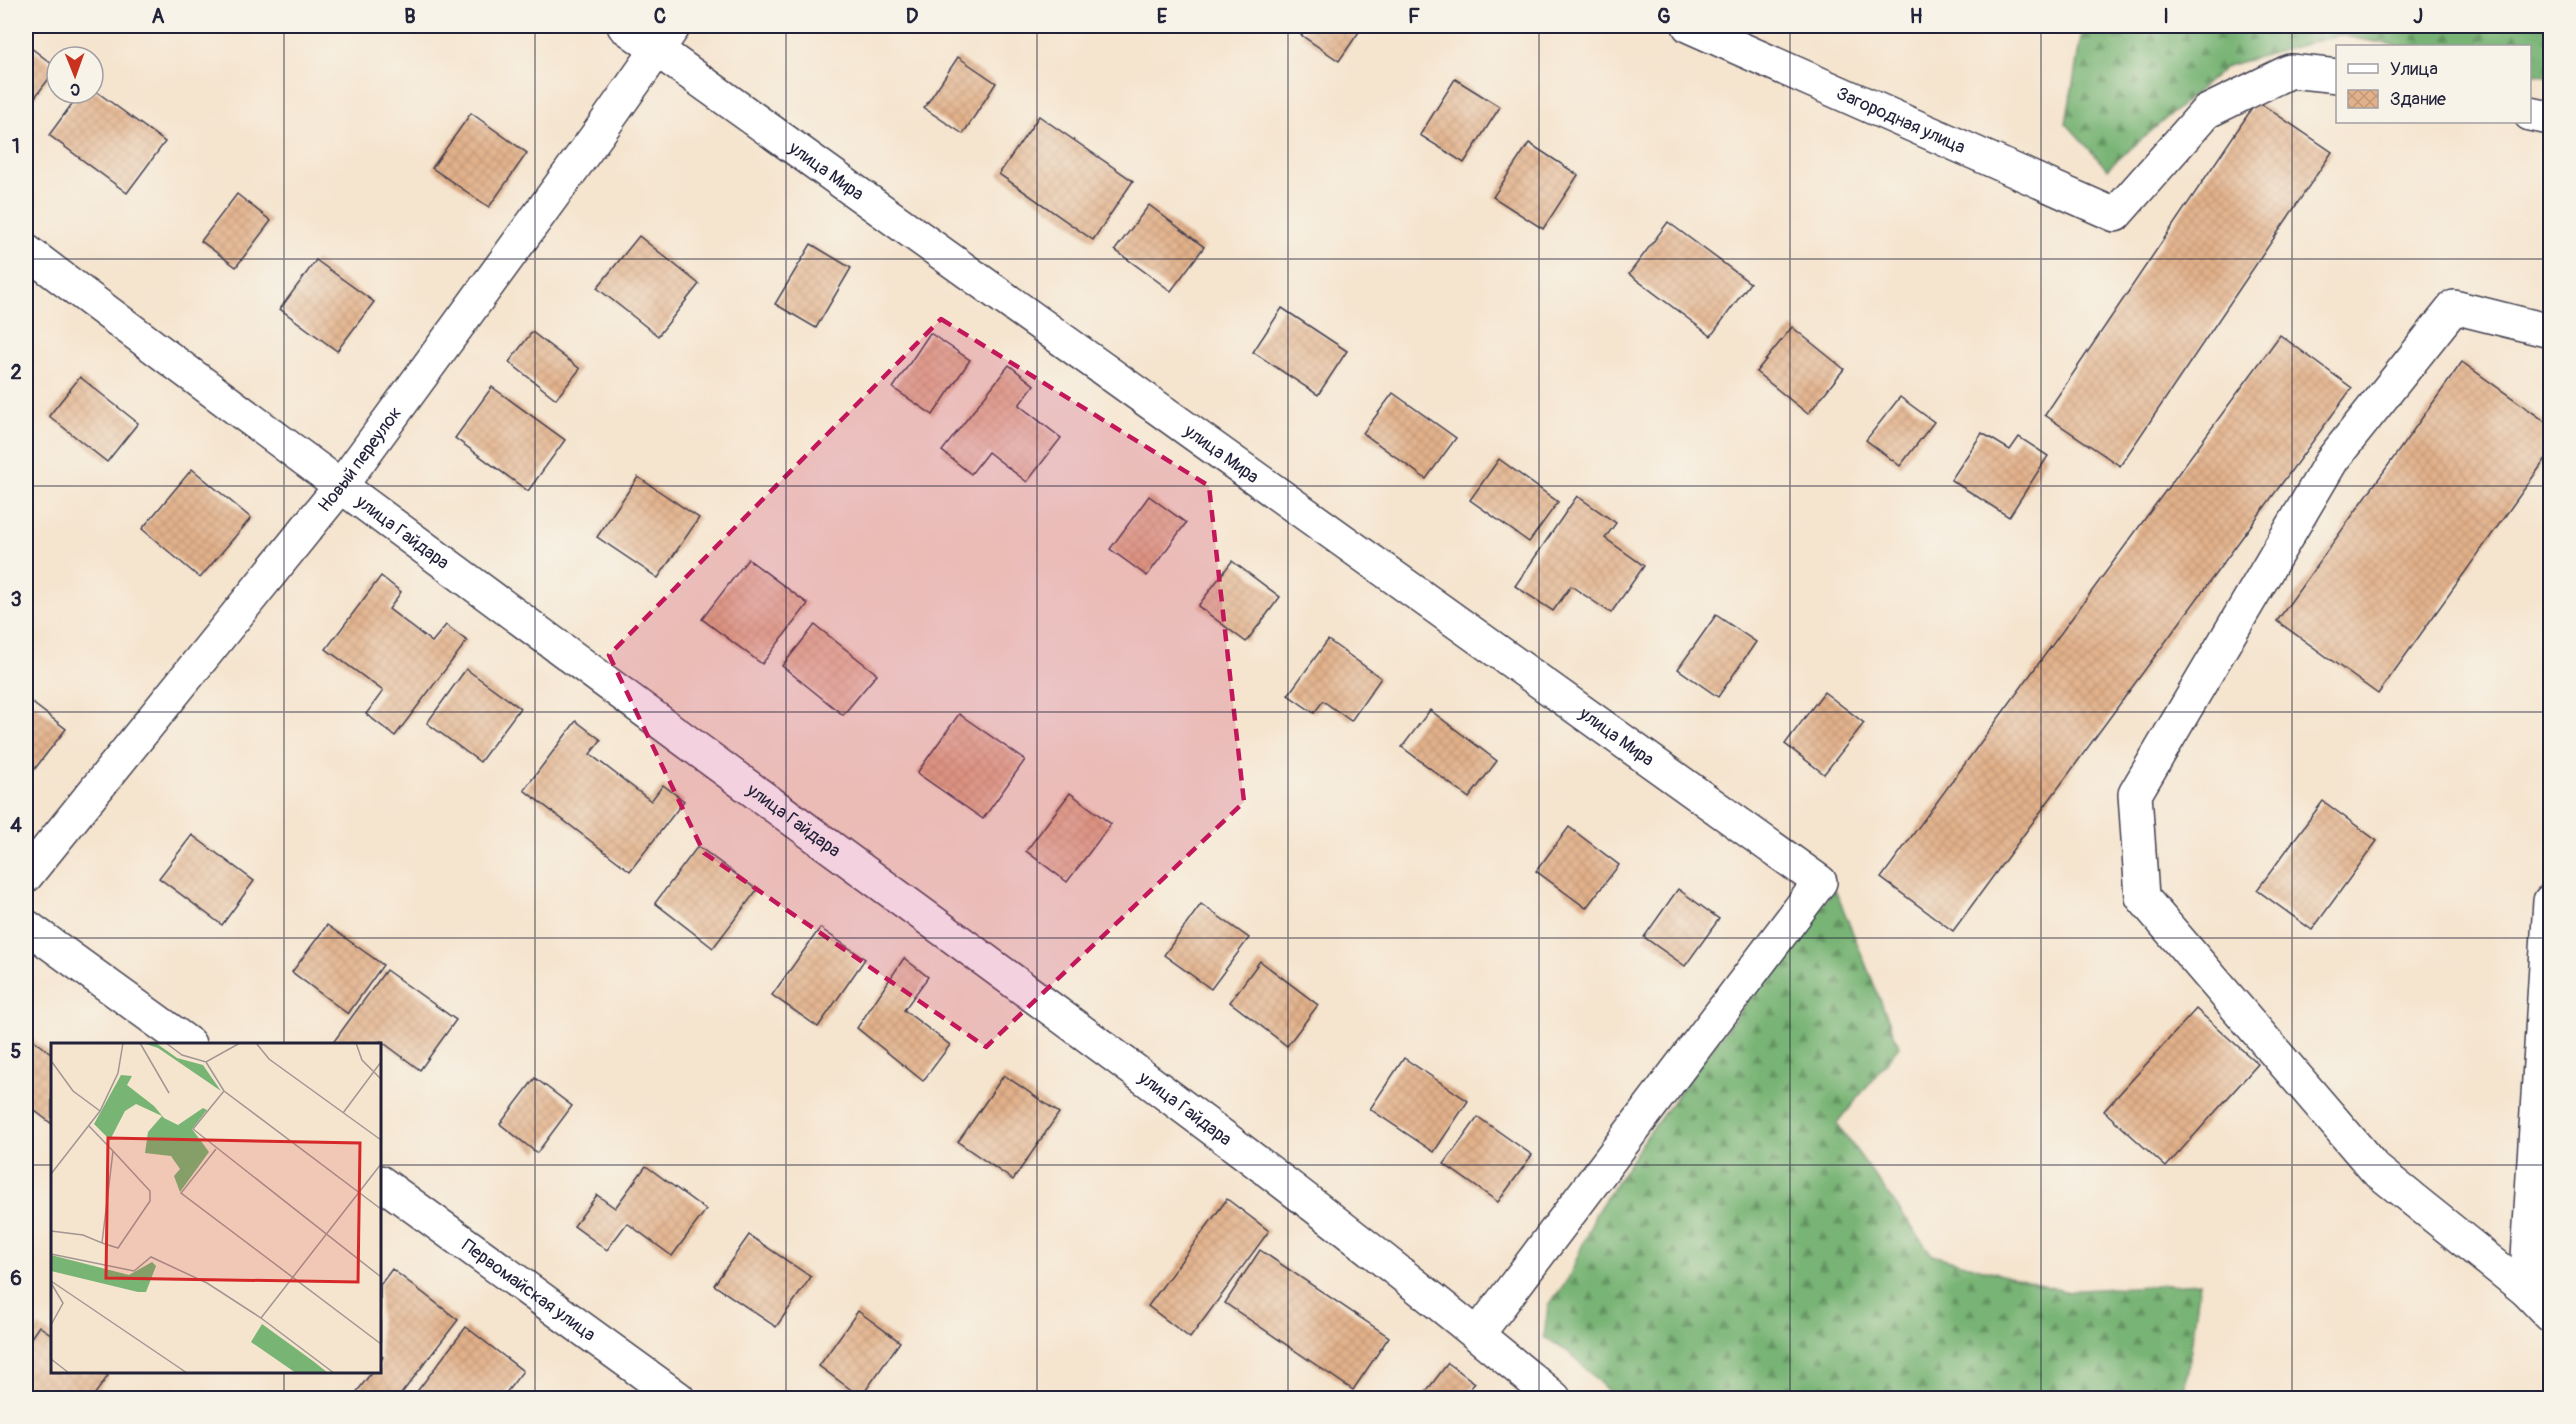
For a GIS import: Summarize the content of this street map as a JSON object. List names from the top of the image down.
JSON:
{
  "streets": {
    "street": [
      "Загородная улица",
      "улица Мира",
      "Новый переулок",
      "улица Гайдара",
      "Первомайская улица"
    ]
  },
  "crossings": [
    ["улица Мира", "Новый переулок"],
    ["улица Мира", "улица Гайдара"],
    ["Новый переулок", "улица Гайдара"]
  ],
  "legend": ["Улица", "Здание"],
  "north": "bottom",
  "grid": {
    "columns": [
      "A",
      "B",
      "C",
      "D",
      "E",
      "F",
      "G",
      "H",
      "I",
      "J"
    ],
    "rows": [
      "1",
      "2",
      "3",
      "4",
      "5",
      "6"
    ]
  }
}
